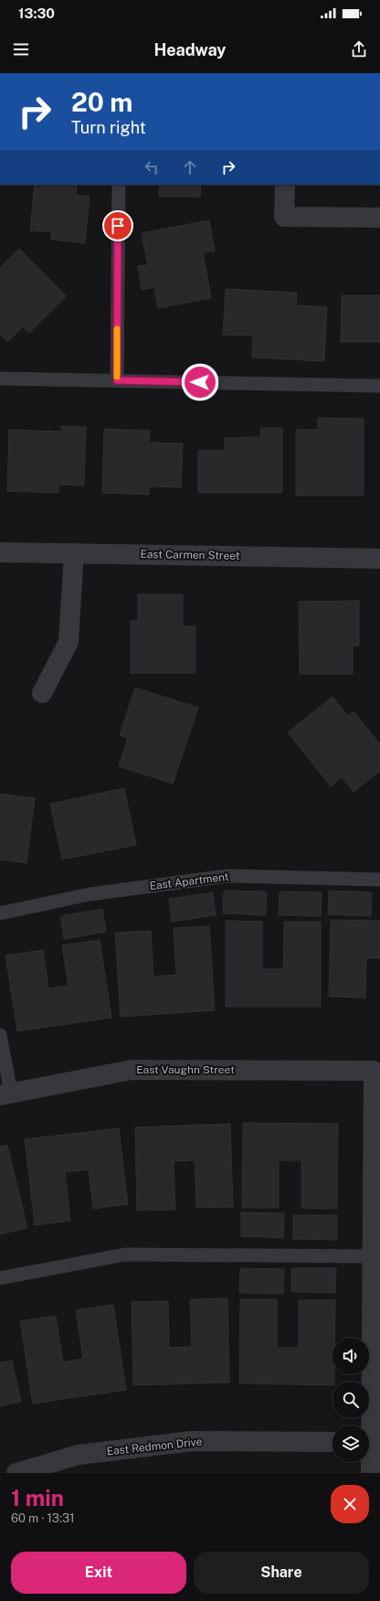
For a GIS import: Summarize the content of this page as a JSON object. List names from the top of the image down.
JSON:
{
  "streets": {
    "street": ["East Carmen Street", "East Vaughn Street", "East Redmon Drive"],
    "lane": ["East Apartment"]
  },
  "page": {
    "status": "13:30",
    "header": "Headway",
    "turn": ["20 m", "Turn right"],
    "heading": ["1 min", "60 m · 13:31"],
    "buttons": ["Exit", "Share"]
  }
}
